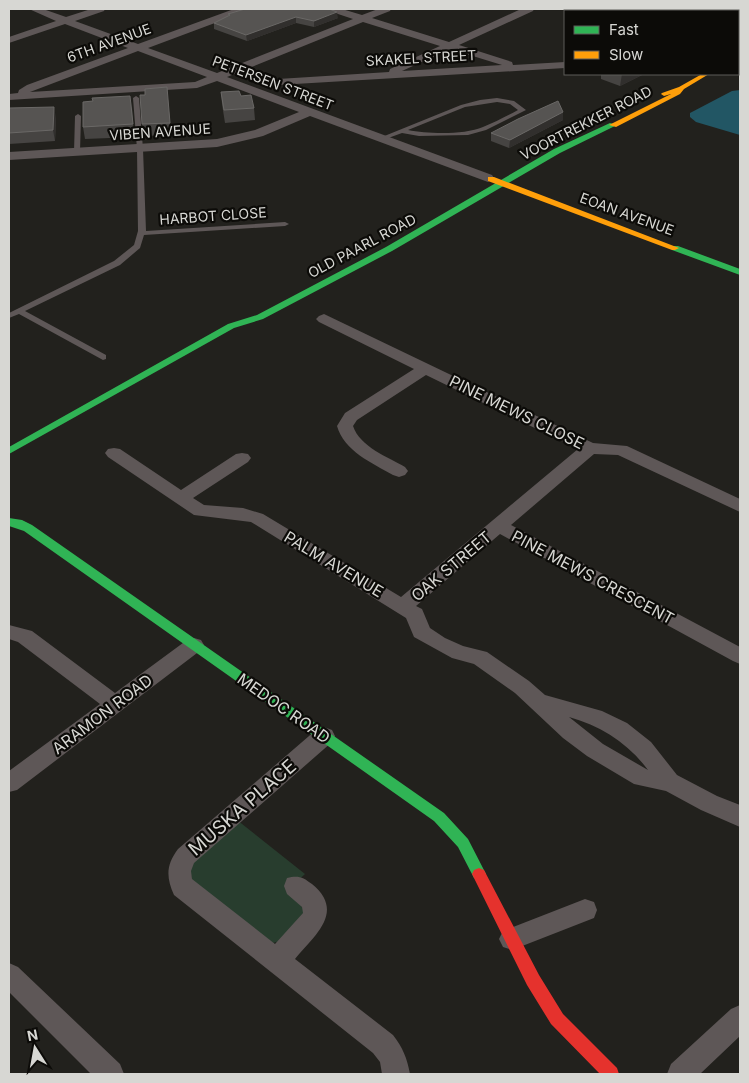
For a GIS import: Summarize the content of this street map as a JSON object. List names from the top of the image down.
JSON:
{
  "streets": {
    "main road": [
      "PETERSEN STREET",
      "VOORTREKKER ROAD",
      "EOAN AVENUE",
      "OLD PAARL ROAD",
      "MEDOC ROAD"
    ],
    "street": [
      "6TH AVENUE",
      "SKAKEL STREET",
      "VIBEN AVENUE",
      "PINE MEWS CLOSE",
      "PALM AVENUE",
      "OAK STREET",
      "PINE MEWS CRESCENT",
      "ARAMON ROAD",
      "MUSKA PLACE"
    ],
    "lane": ["HARBOT CLOSE"]
  },
  "crossings": [
    ["6TH AVENUE", "PETERSEN STREET"],
    ["PETERSEN STREET", "VOORTREKKER ROAD"],
    ["PETERSEN STREET", "VIBEN AVENUE"],
    ["PETERSEN STREET", "EOAN AVENUE"],
    ["PETERSEN STREET", "OLD PAARL ROAD"],
    ["VOORTREKKER ROAD", "EOAN AVENUE"],
    ["VOORTREKKER ROAD", "OLD PAARL ROAD"],
    ["EOAN AVENUE", "OLD PAARL ROAD"],
    ["PINE MEWS CLOSE", "PINE MEWS CRESCENT"],
    ["PALM AVENUE", "OAK STREET"],
    ["OAK STREET", "PINE MEWS CRESCENT"],
    ["MEDOC ROAD", "ARAMON ROAD"],
    ["MEDOC ROAD", "MUSKA PLACE"]
  ],
  "legend": ["Fast", "Slow"],
  "north": "top"
}
